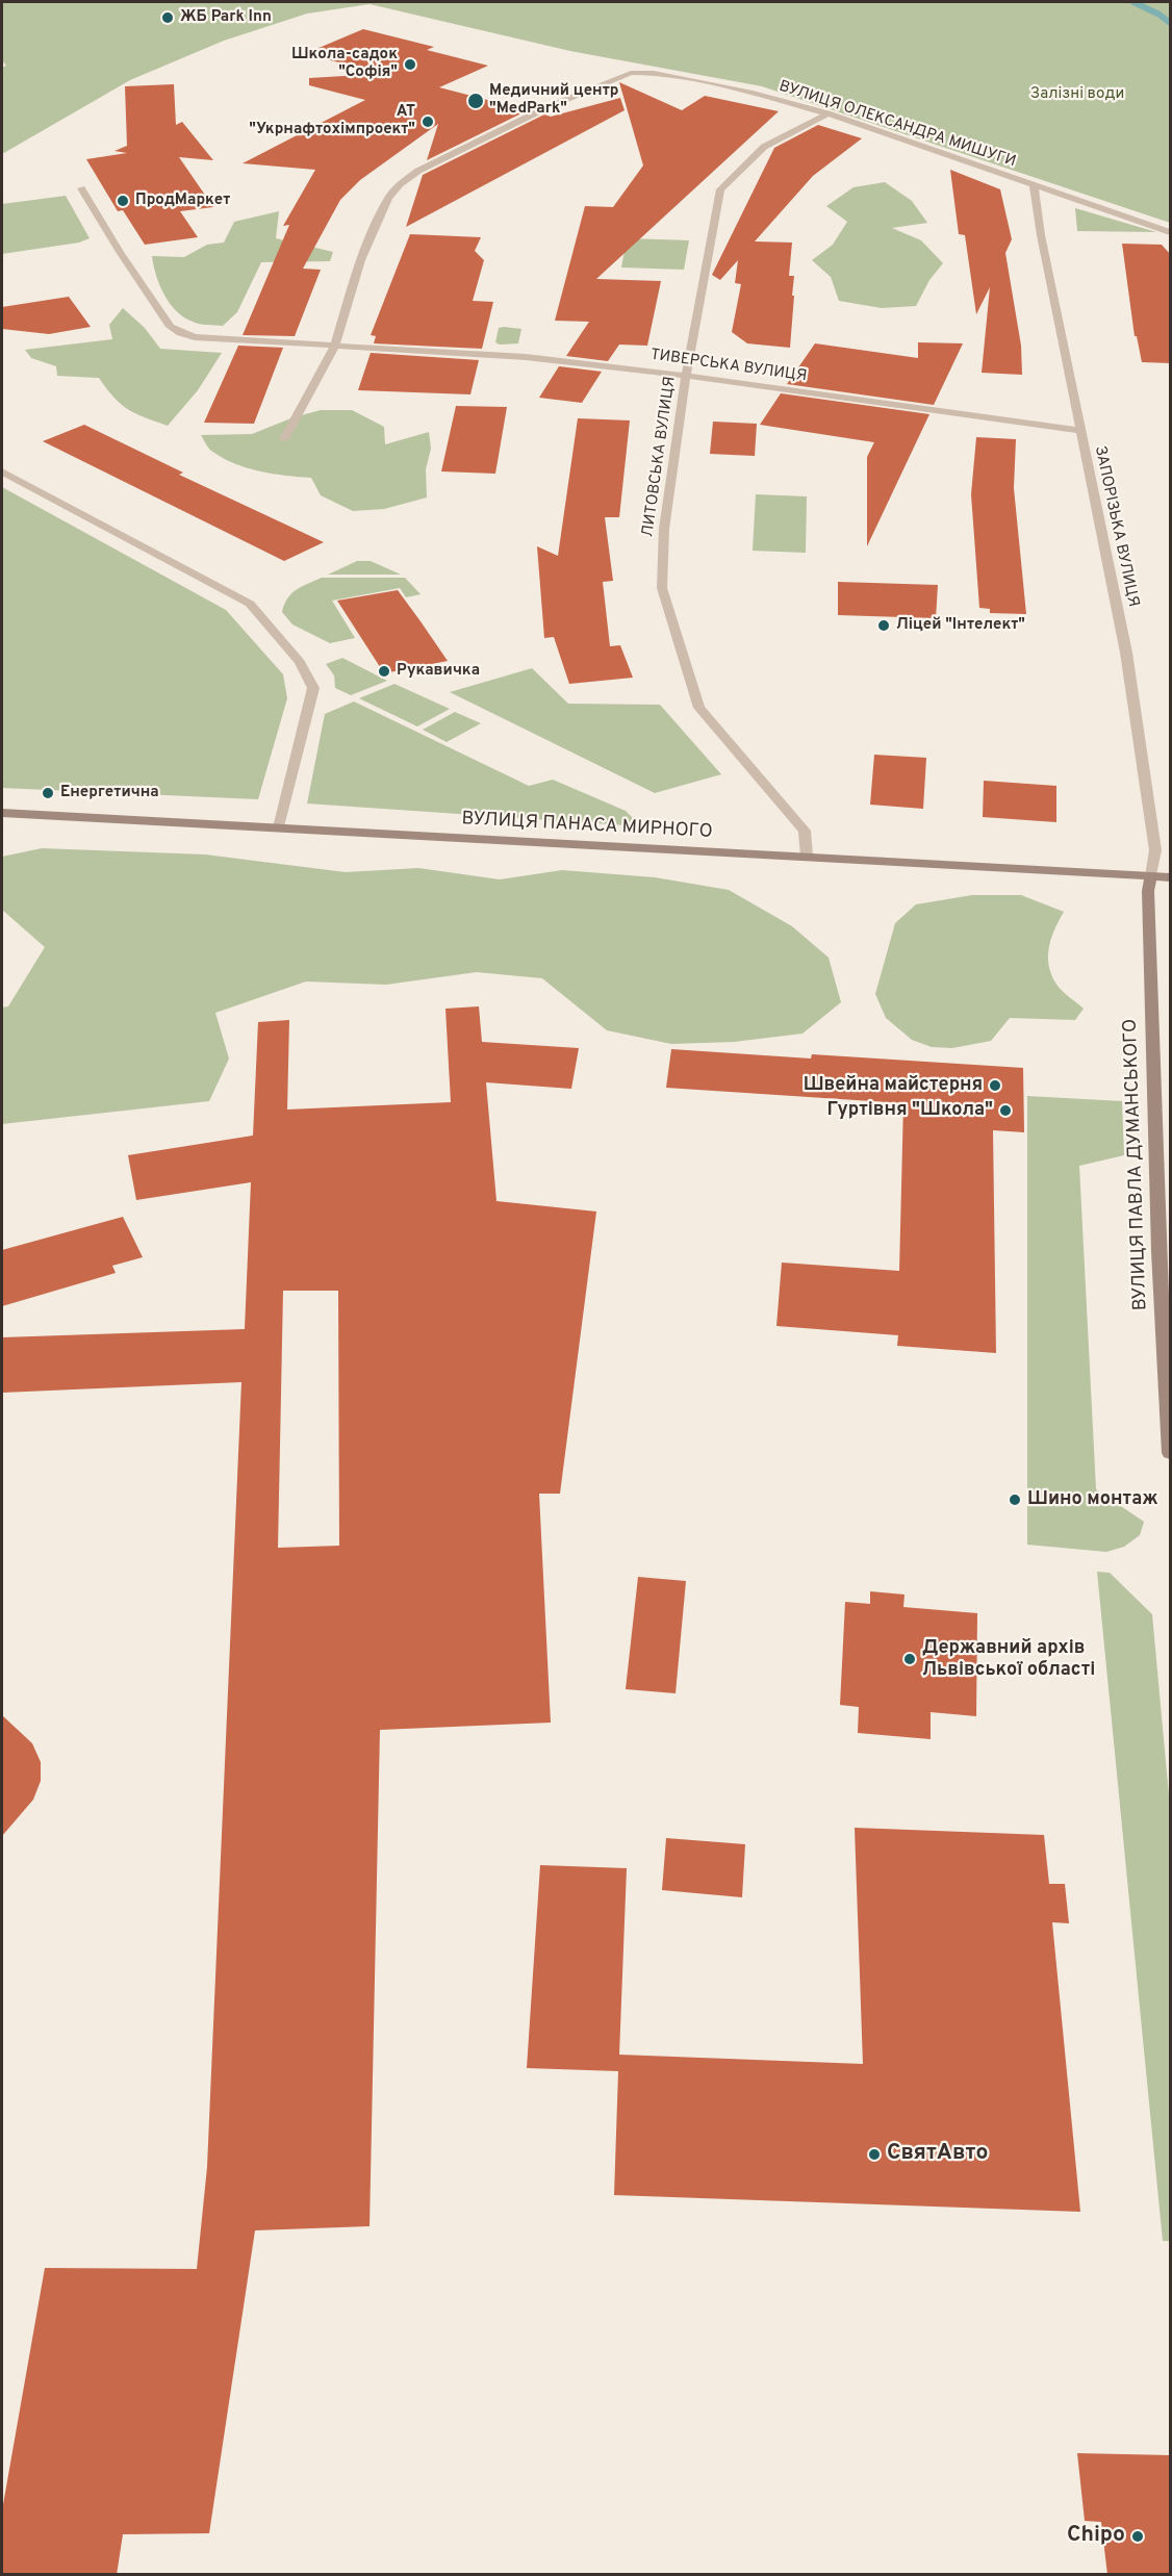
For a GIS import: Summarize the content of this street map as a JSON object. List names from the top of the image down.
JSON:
{
  "streets": {
    "street": [
      "ВУЛИЦЯ ОЛЕКСАНДРА МИШУГИ",
      "ТИВЕРСЬКА ВУЛИЦЯ",
      "ЛИТОВСЬКА ВУЛИЦЯ",
      "ЗАПОРІЗЬКА ВУЛИЦЯ",
      "ВУЛИЦЯ ПАНАСА МИРНОГО",
      "ВУЛИЦЯ ПАВЛА ДУМАНСЬКОГО"
    ]
  },
  "crossings": [
    ["ВУЛИЦЯ ОЛЕКСАНДРА МИШУГИ", "ТИВЕРСЬКА ВУЛИЦЯ"],
    ["ВУЛИЦЯ ОЛЕКСАНДРА МИШУГИ", "ЛИТОВСЬКА ВУЛИЦЯ"],
    ["ВУЛИЦЯ ОЛЕКСАНДРА МИШУГИ", "ЗАПОРІЗЬКА ВУЛИЦЯ"],
    ["ТИВЕРСЬКА ВУЛИЦЯ", "ЛИТОВСЬКА ВУЛИЦЯ"],
    ["ТИВЕРСЬКА ВУЛИЦЯ", "ЗАПОРІЗЬКА ВУЛИЦЯ"],
    ["ЛИТОВСЬКА ВУЛИЦЯ", "ВУЛИЦЯ ПАНАСА МИРНОГО"],
    ["ЗАПОРІЗЬКА ВУЛИЦЯ", "ВУЛИЦЯ ПАНАСА МИРНОГО"],
    ["ЗАПОРІЗЬКА ВУЛИЦЯ", "ВУЛИЦЯ ПАВЛА ДУМАНСЬКОГО"],
    ["ВУЛИЦЯ ПАНАСА МИРНОГО", "ВУЛИЦЯ ПАВЛА ДУМАНСЬКОГО"]
  ],
  "parks": ["Залізні води"],
  "places": [
    "ЖБ Park Inn",
    "Школа-садок \"Софія\"",
    "Медичний центр \"MedPark\"",
    "АТ \"Укрнафтохімпроект\"",
    "ПродМаркет",
    "Ліцей \"Інтелект\"",
    "Рукавичка",
    "Енергетична",
    "Швейна майстерня",
    "Гуртівня \"Школа\"",
    "Шино монтаж",
    "Державний архів Львівської області",
    "СвятАвто",
    "Chipo"
  ]
}
